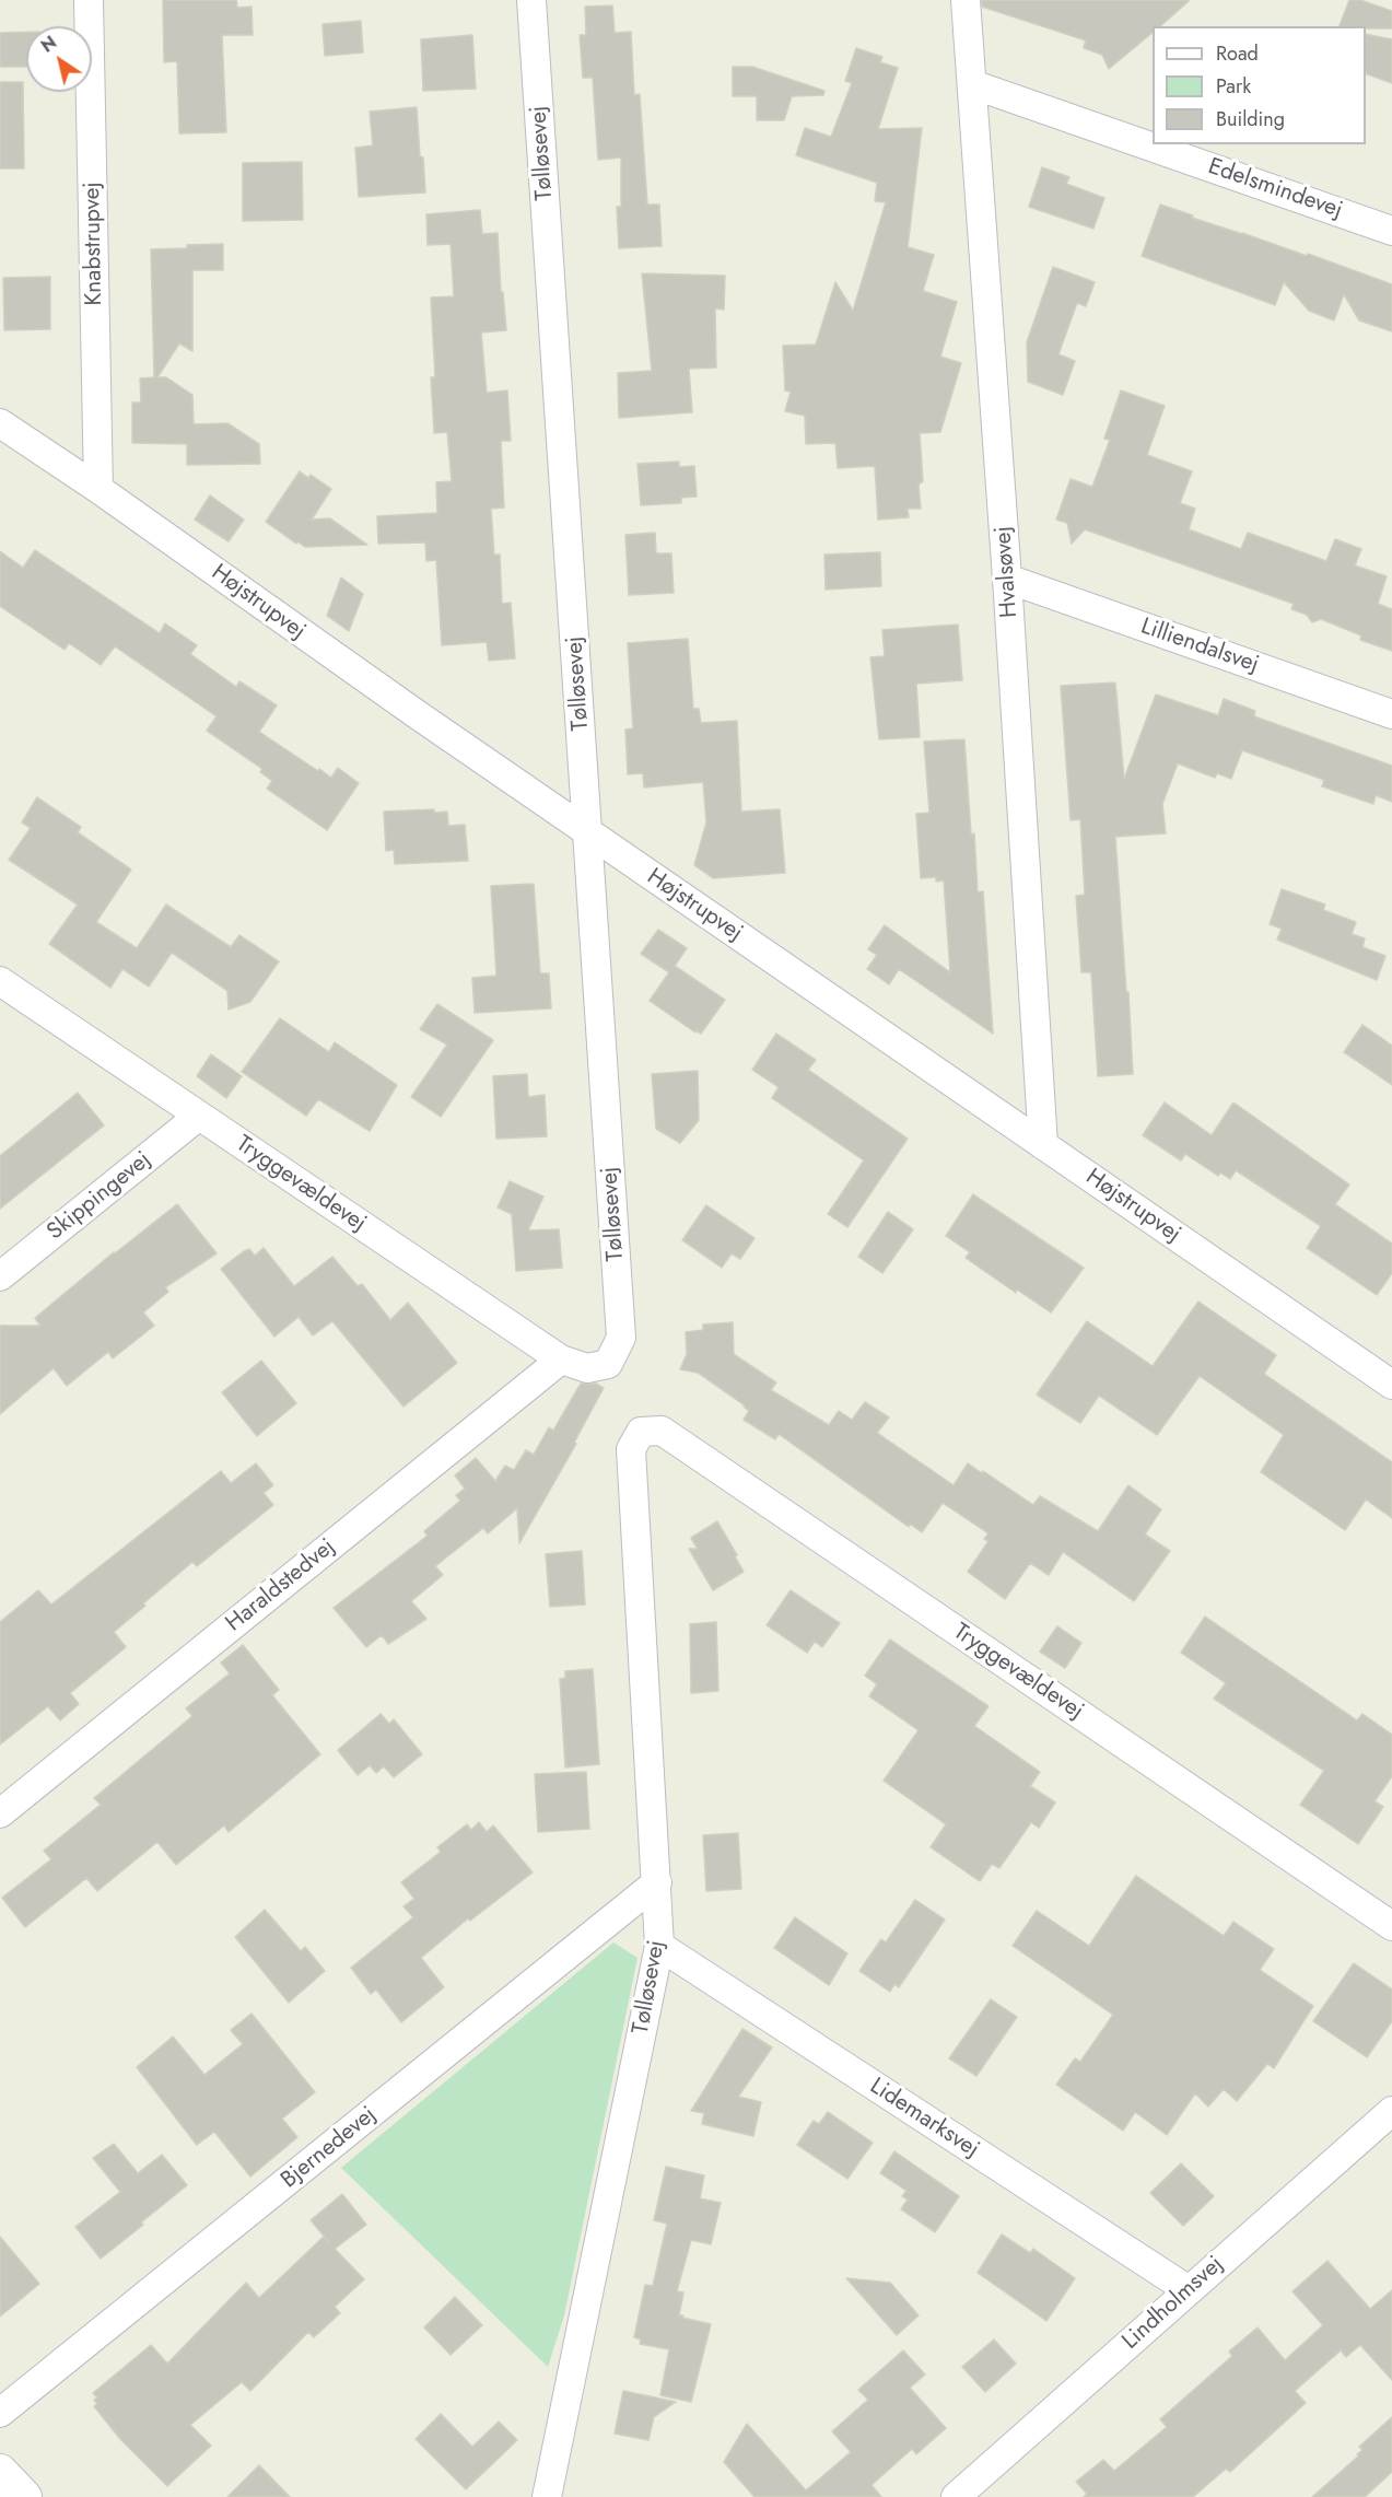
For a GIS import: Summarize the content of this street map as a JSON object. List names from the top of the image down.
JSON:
{
  "streets": {
    "street": [
      "Tølløsevej",
      "Edelsmindevej",
      "Knabstrupvej",
      "Hvalsøvej",
      "Højstrupvej",
      "Lilliendalsvej",
      "Tryggevældevej",
      "Skippingevej",
      "Haraldstedvej",
      "Lidemarksvej",
      "Bjernedevej",
      "Lindholmsvej"
    ]
  },
  "crossings": [
    ["Tølløsevej", "Højstrupvej"],
    ["Tølløsevej", "Tryggevældevej"],
    ["Tølløsevej", "Lidemarksvej"],
    ["Tølløsevej", "Bjernedevej"],
    ["Edelsmindevej", "Hvalsøvej"],
    ["Knabstrupvej", "Højstrupvej"],
    ["Hvalsøvej", "Højstrupvej"],
    ["Hvalsøvej", "Lilliendalsvej"],
    ["Tryggevældevej", "Skippingevej"],
    ["Tryggevældevej", "Haraldstedvej"],
    ["Lidemarksvej", "Lindholmsvej"]
  ],
  "legend": ["Road", "Park", "Building"],
  "north": "top left"
}
